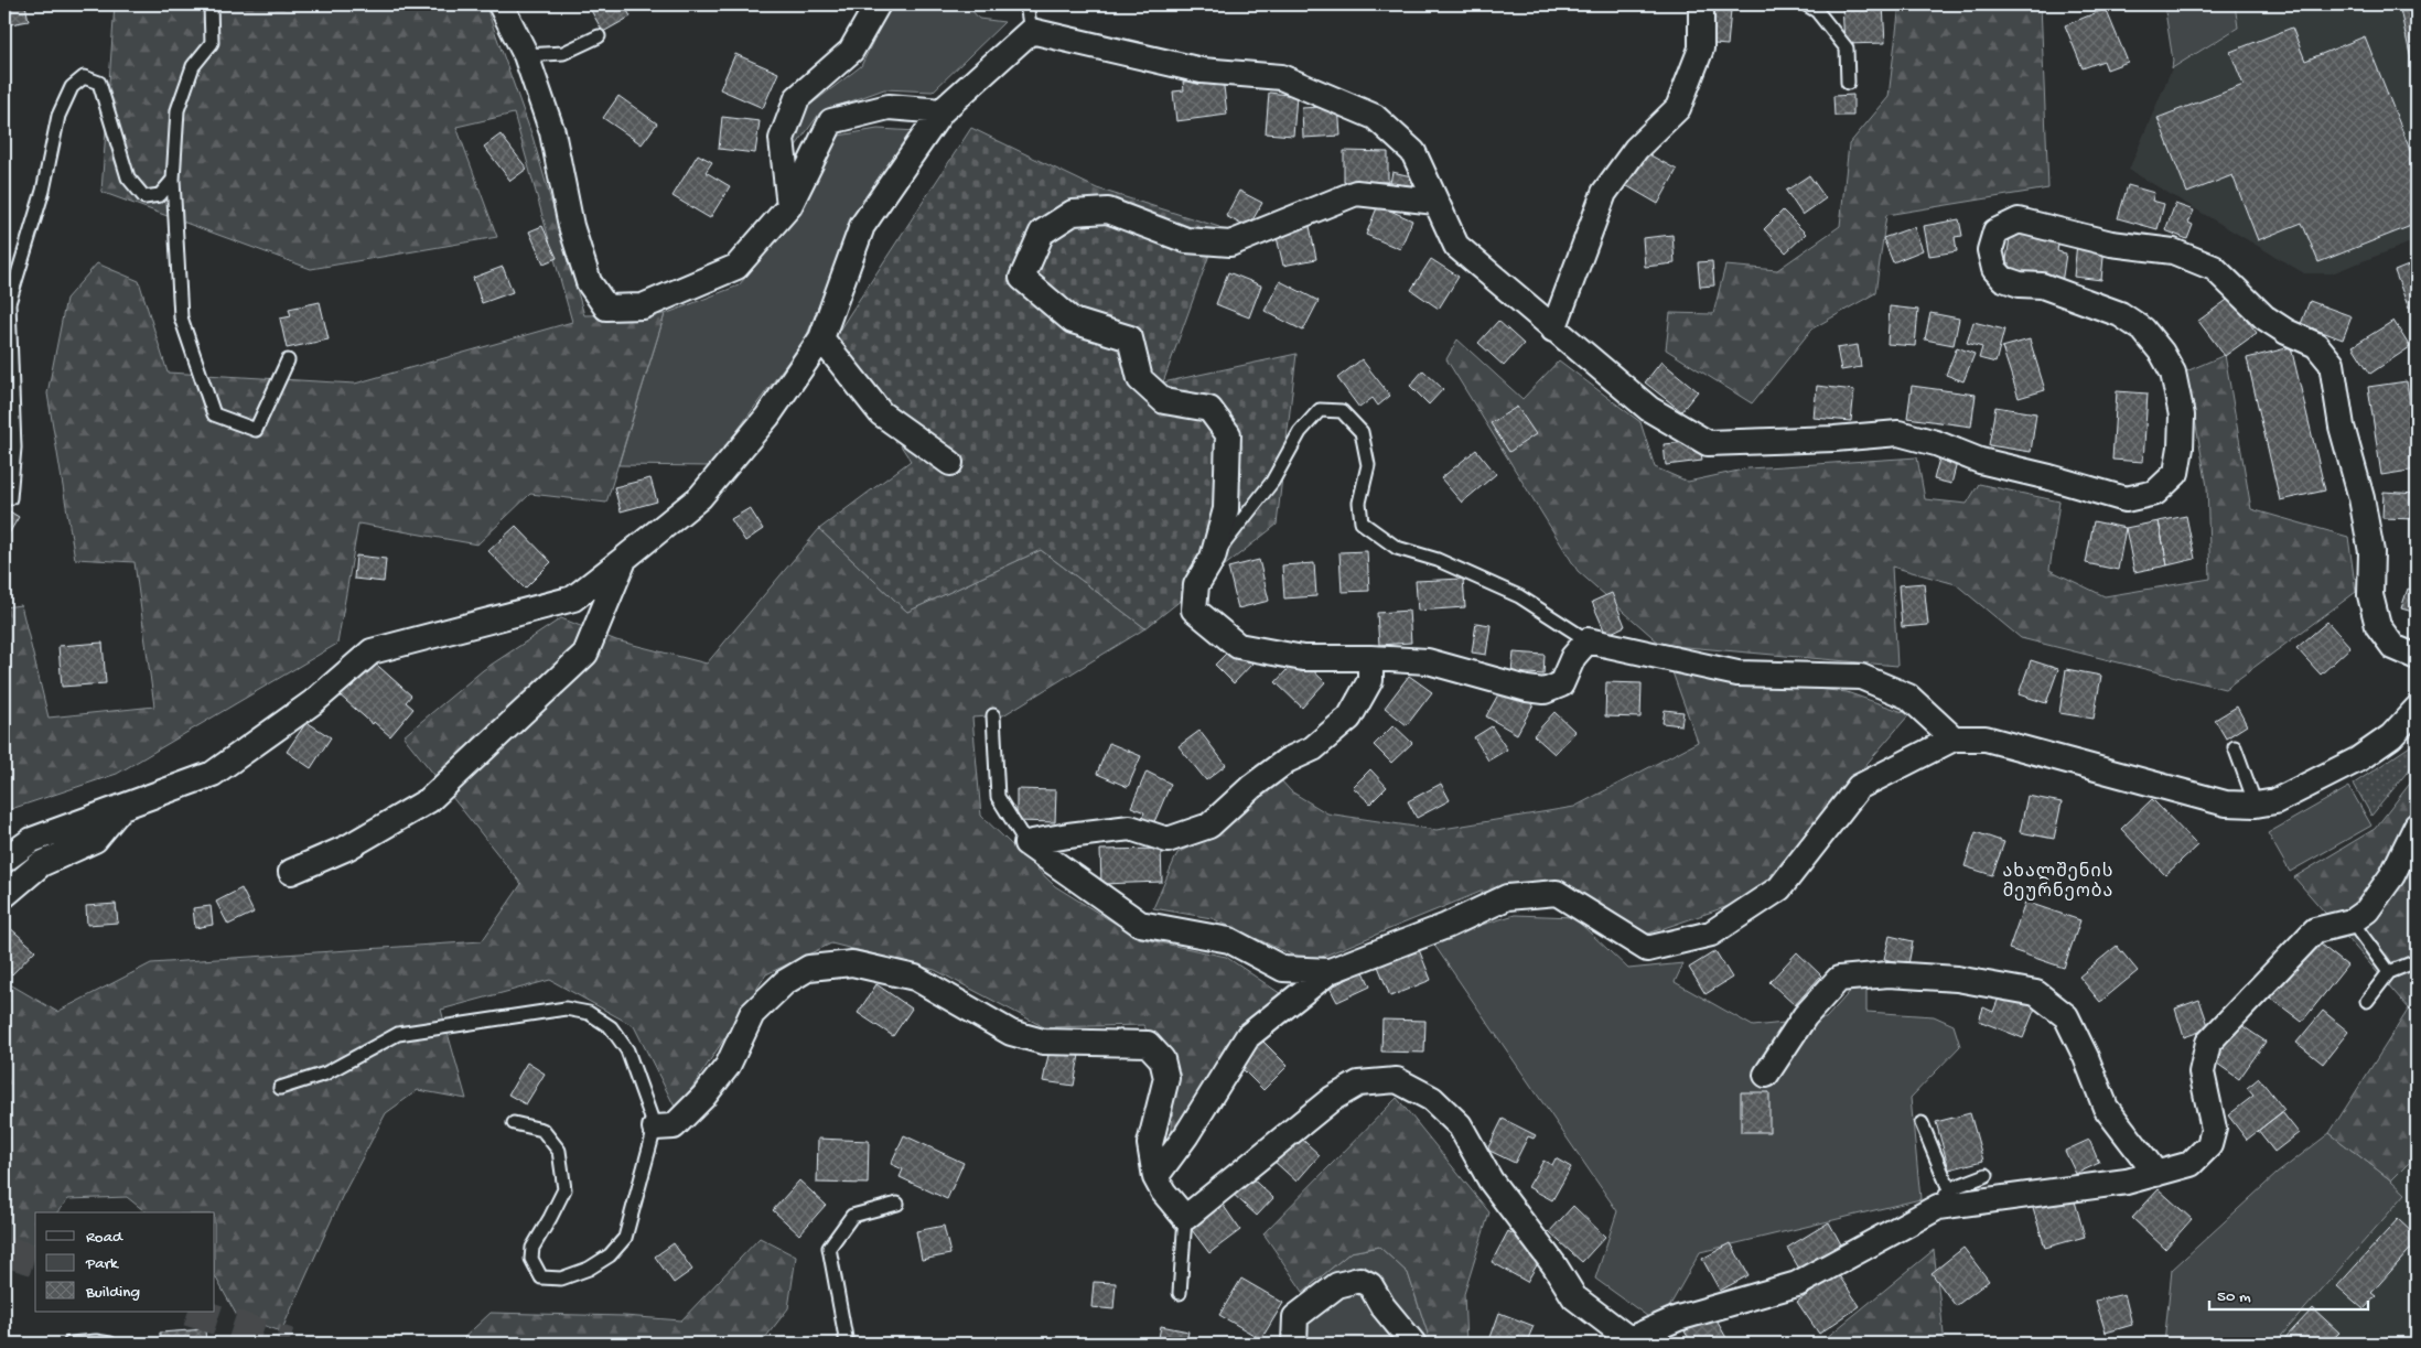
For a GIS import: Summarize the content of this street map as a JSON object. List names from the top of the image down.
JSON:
{
  "districts": ["ახალშენის მეურნეობა"],
  "legend": ["Road", "Park", "Building"],
  "scale_bar": "50 m"
}
